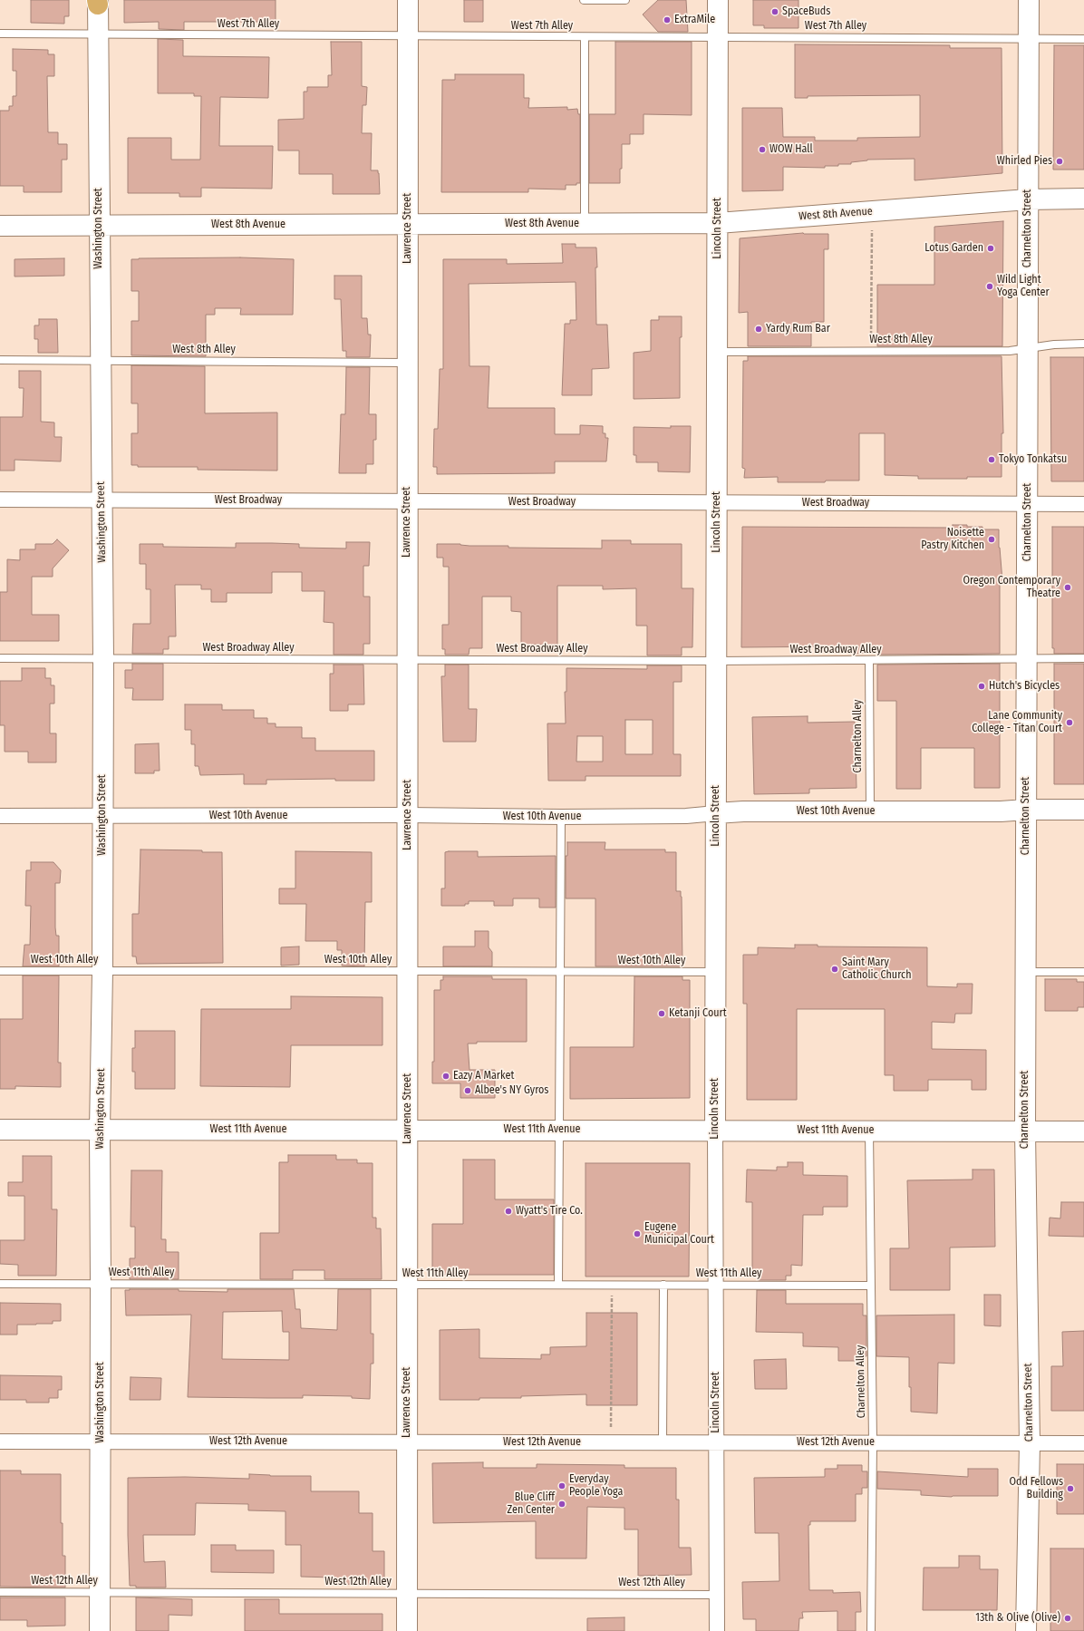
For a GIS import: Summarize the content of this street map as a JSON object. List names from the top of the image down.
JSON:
{
  "streets": {
    "street": [
      "West 8th Avenue",
      "Washington Street",
      "Lawrence Street",
      "Lincoln Street",
      "Charnelton Street",
      "West Broadway",
      "West 10th Avenue",
      "West 11th Avenue",
      "West 12th Avenue"
    ],
    "lane": [
      "West 7th Alley",
      "West 8th Alley",
      "West Broadway Alley",
      "Charnelton Alley",
      "West 10th Alley",
      "West 11th Alley",
      "West 12th Alley"
    ]
  },
  "crossings": [
    ["West 7th Alley", "Washington Street"],
    ["West 7th Alley", "Lawrence Street"],
    ["West 7th Alley", "Lincoln Street"],
    ["West 7th Alley", "Charnelton Street"],
    ["West 8th Avenue", "Washington Street"],
    ["West 8th Avenue", "Lawrence Street"],
    ["West 8th Avenue", "Lincoln Street"],
    ["West 8th Avenue", "Charnelton Street"],
    ["Washington Street", "West 8th Alley"],
    ["Washington Street", "West Broadway"],
    ["Washington Street", "West Broadway Alley"],
    ["Washington Street", "West 10th Avenue"],
    ["Washington Street", "West 10th Alley"],
    ["Washington Street", "West 11th Avenue"],
    ["Washington Street", "West 11th Alley"],
    ["Washington Street", "West 12th Avenue"],
    ["Washington Street", "West 12th Alley"],
    ["Lawrence Street", "West 8th Alley"],
    ["Lawrence Street", "West Broadway"],
    ["Lawrence Street", "West Broadway Alley"],
    ["Lawrence Street", "West 10th Avenue"],
    ["Lawrence Street", "West 10th Alley"],
    ["Lawrence Street", "West 11th Avenue"],
    ["Lawrence Street", "West 11th Alley"],
    ["Lawrence Street", "West 12th Avenue"],
    ["Lawrence Street", "West 12th Alley"],
    ["Lincoln Street", "West 8th Alley"],
    ["Lincoln Street", "West Broadway"],
    ["Lincoln Street", "West Broadway Alley"],
    ["Lincoln Street", "West 10th Avenue"],
    ["Lincoln Street", "West 10th Alley"],
    ["Lincoln Street", "West 11th Avenue"],
    ["Lincoln Street", "West 11th Alley"],
    ["Lincoln Street", "West 12th Avenue"],
    ["Lincoln Street", "West 12th Alley"],
    ["Charnelton Street", "West 8th Alley"],
    ["Charnelton Street", "West Broadway"],
    ["Charnelton Street", "West Broadway Alley"],
    ["Charnelton Street", "West 10th Avenue"],
    ["Charnelton Street", "West 11th Avenue"],
    ["Charnelton Street", "West 12th Avenue"],
    ["West Broadway Alley", "Charnelton Alley"],
    ["Charnelton Alley", "West 10th Avenue"],
    ["Charnelton Alley", "West 11th Avenue"],
    ["Charnelton Alley", "West 11th Alley"],
    ["Charnelton Alley", "West 12th Avenue"]
  ],
  "places": [
    "SpaceBuds",
    "ExtraMile",
    "WOW Hall",
    "Whirled Pies",
    "Lotus Garden",
    "Wild Light Yoga Center",
    "Yardy Rum Bar",
    "Tokyo Tonkatsu",
    "Noisette Pastry Kitchen",
    "Oregon Contemporary Theatre",
    "Hutch's Bicycles",
    "Lane Community College - Titan Court",
    "Saint Mary Catholic Church",
    "Ketanji Court",
    "Eazy A Market",
    "Albee's NY Gyros",
    "Wyatt's Tire Co.",
    "Eugene Municipal Court",
    "Everyday People Yoga",
    "Odd Fellows Building",
    "Blue Cliff Zen Center",
    "13th & Olive (Olive)"
  ]
}
